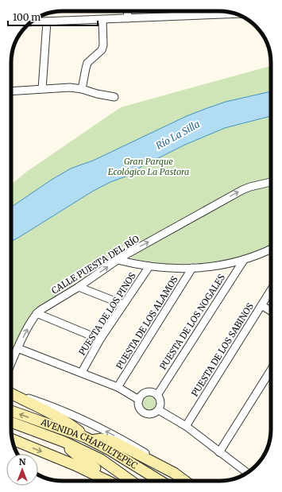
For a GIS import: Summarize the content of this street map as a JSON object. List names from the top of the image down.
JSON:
{
  "streets": {
    "main road": ["AVENIDA CHAPULTEPEC"],
    "street": [
      "CALLE PUESTA DEL RÍO",
      "PUESTA DE LOS PINOS",
      "PUESTA DE LOS NOGALES",
      "PUESTA DE LOS ALAMOS",
      "PUESTA DE LOS SABINOS"
    ]
  },
  "one_way": ["CALLE PUESTA DEL RÍO"],
  "water": ["Río La Silla"],
  "parks": ["Gran Parque Ecológico La Pastora"],
  "scale_bar": "100 m",
  "north": "top"
}
